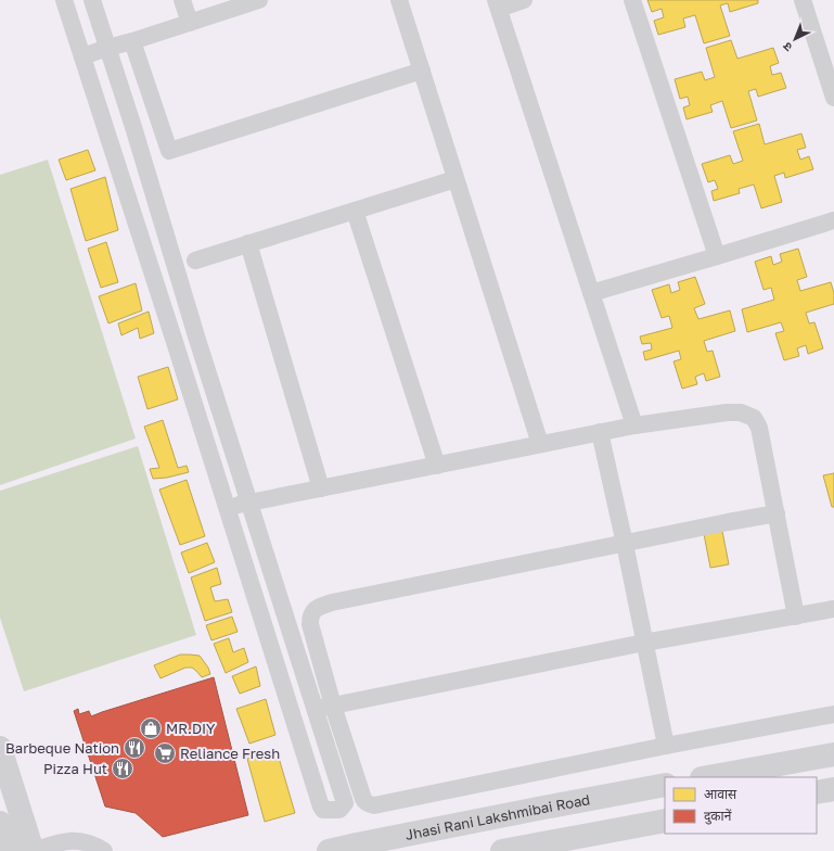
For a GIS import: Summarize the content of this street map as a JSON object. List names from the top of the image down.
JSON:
{
  "streets": {
    "main road": ["Jhasi Rani Lakshmibai Road"]
  },
  "places": {
    "shop": ["MR.DIY"],
    "restaurant": ["Barbeque Nation", "Pizza Hut"],
    "supermarket": ["Reliance Fresh"]
  },
  "legend": ["आवास", "दुकानें"],
  "north": "bottom left"
}
